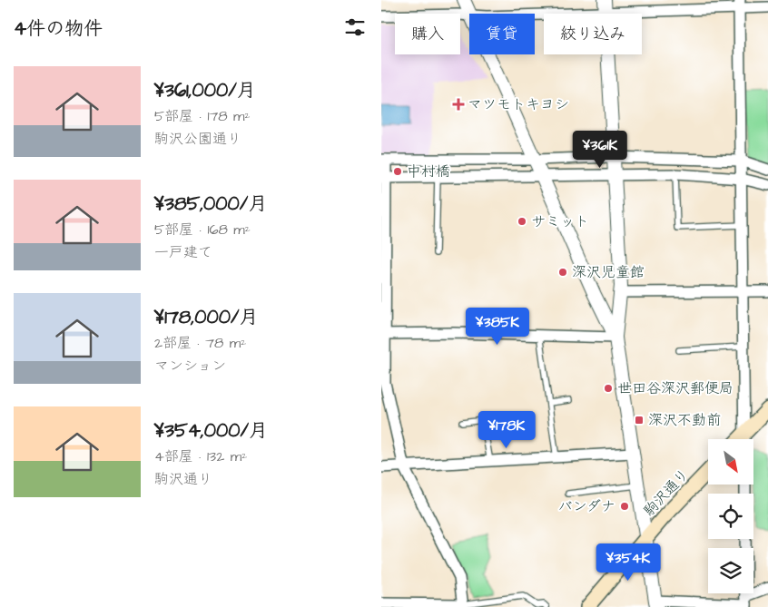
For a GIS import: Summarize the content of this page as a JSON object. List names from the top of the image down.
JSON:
{
  "streets": {
    "main road": ["駒沢通り"]
  },
  "places": {
    "health": ["マツモトキヨシ"],
    "other": [
      "中村橋",
      "サミット",
      "深沢児童館",
      "世田谷深沢郵便局",
      "バンダナ"
    ],
    "transit": ["深沢不動前"]
  },
  "north": "bottom right",
  "page": {
    "heading": "4件の物件",
    "chip": ["購入", "賃貸", "絞り込み"],
    "list": [
      {
        "name": "¥361,000/月",
        "note": "5部屋 · 178 m² · 駒沢公園通り"
      },
      {
        "name": "¥385,000/月",
        "note": "5部屋 · 168 m² · 一戸建て"
      },
      {
        "name": "¥178,000/月",
        "note": "2部屋 · 78 m² · マンション"
      },
      {
        "name": "¥354,000/月",
        "note": "4部屋 · 132 m² · 駒沢通り"
      }
    ],
    "price": [
      "¥361K",
      "¥385K",
      "¥178K",
      "¥354K"
    ]
  }
}
